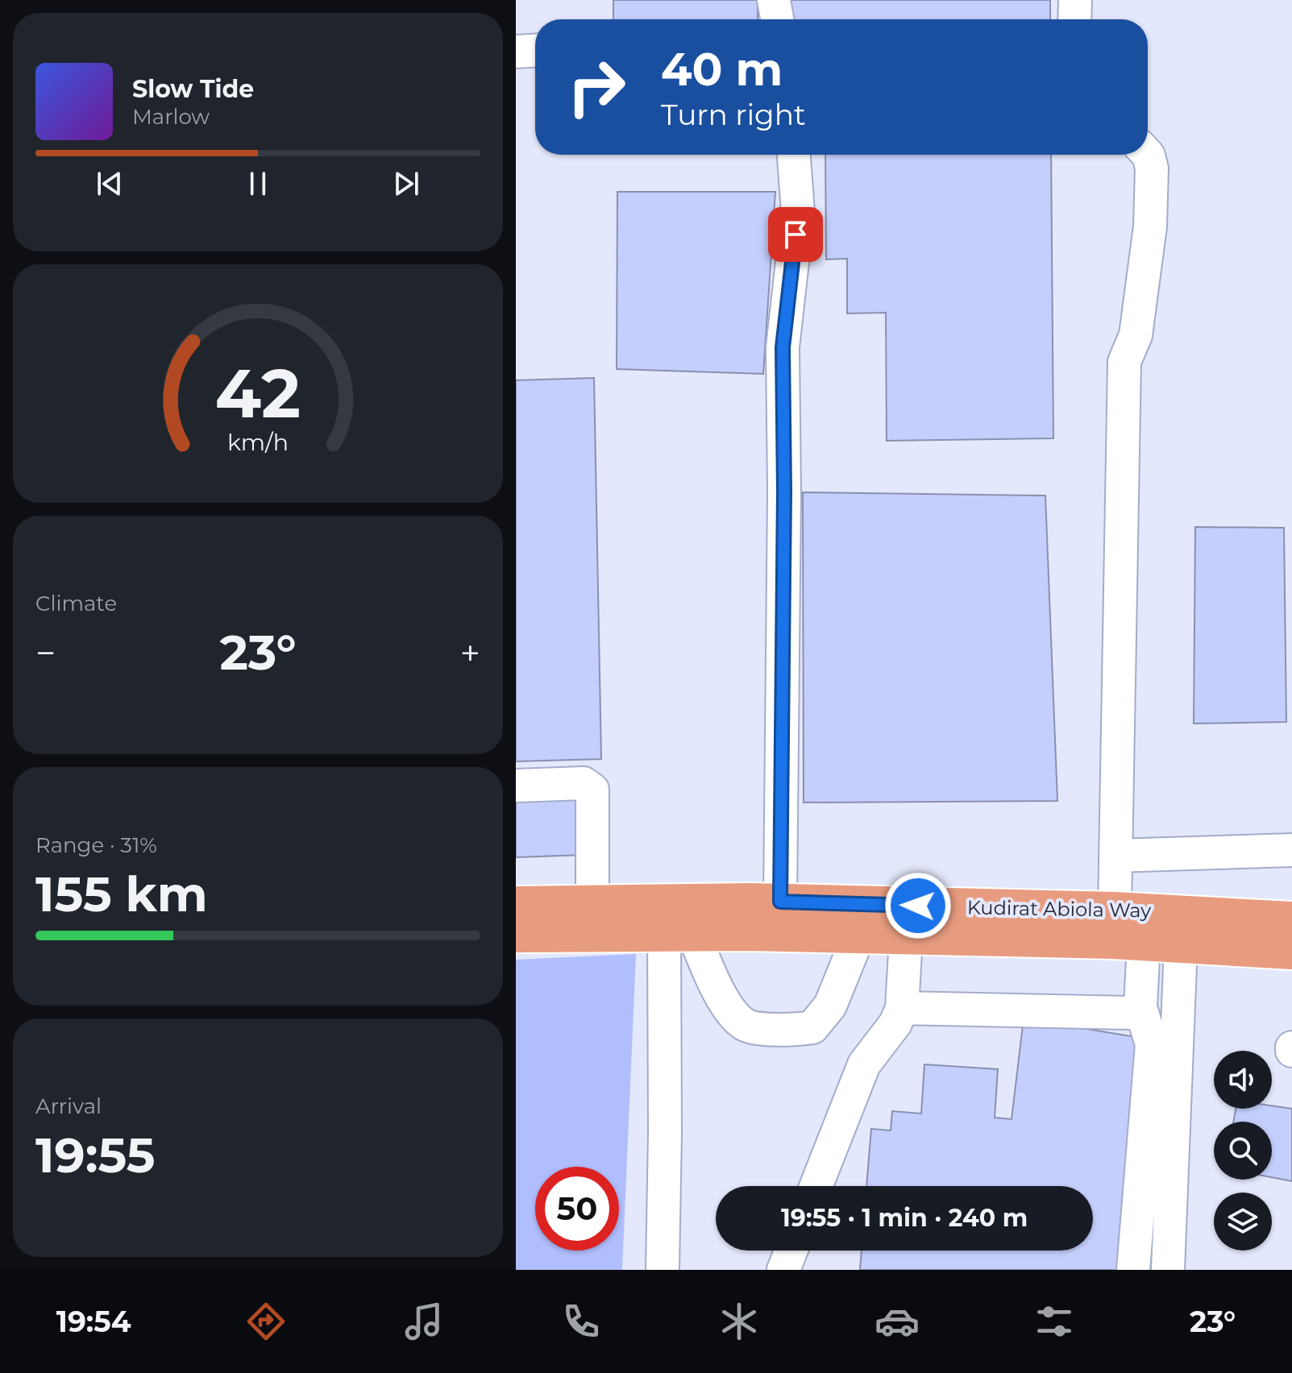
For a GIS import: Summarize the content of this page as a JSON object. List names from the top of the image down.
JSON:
{
  "streets": {
    "main road": ["Kudirat Abiola Way"]
  },
  "page": {
    "turn": ["40 m", "Turn right"],
    "song": ["Slow Tide", "Marlow"],
    "tile": [
      "Climate",
      ["Range · 31%", "155 km"],
      ["Arrival", "19:55"]
    ],
    "heat": ["−", "23°", "+"],
    "limit": "50",
    "trip": "19:55 · 1 min · 240 m",
    "tabs": ["19:54", "23°"],
    "gauge": ["42", "km/h"]
  }
}
